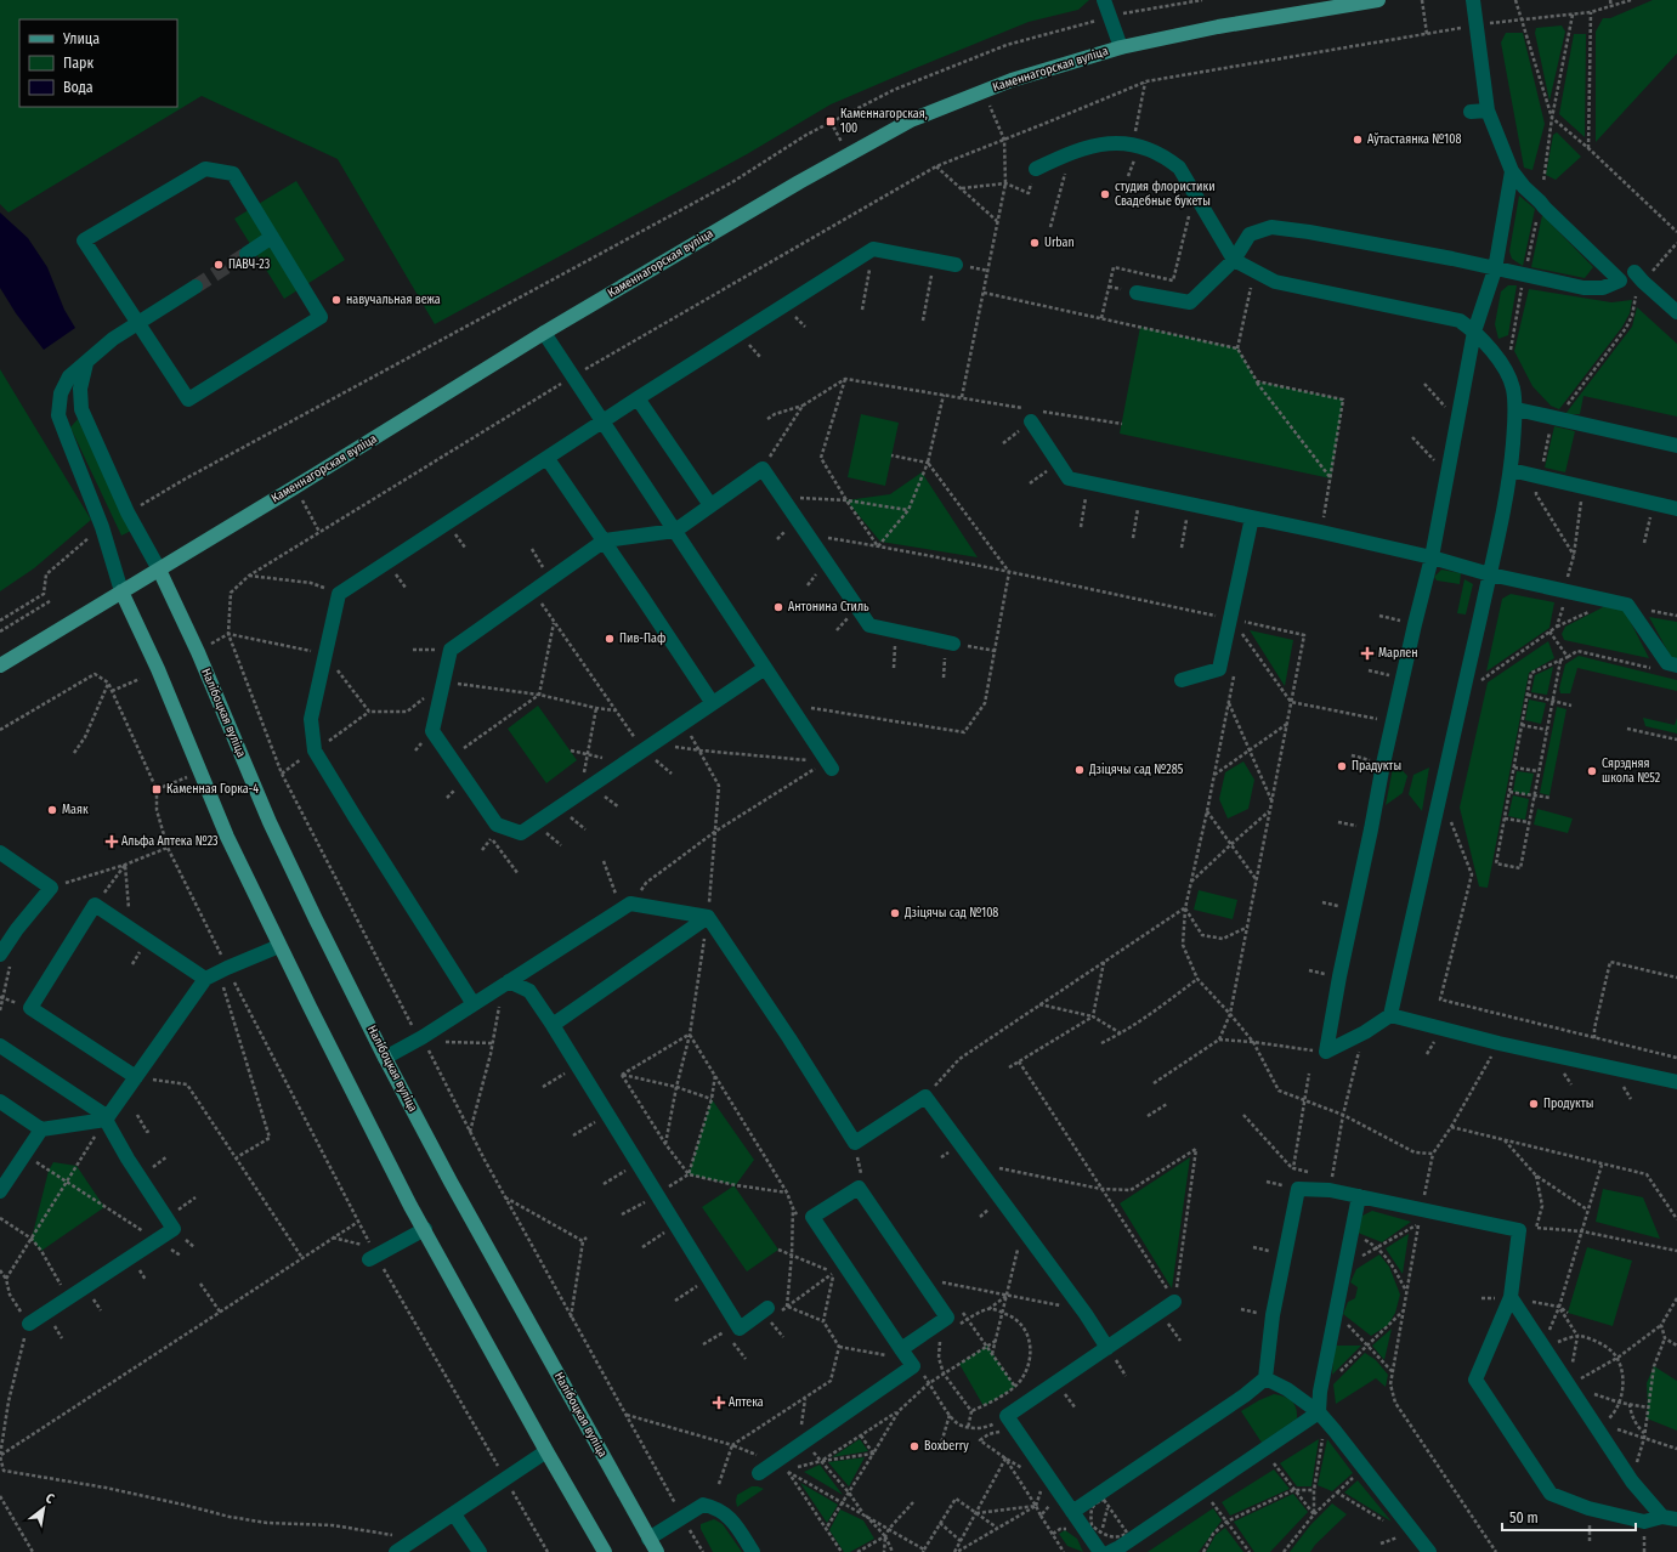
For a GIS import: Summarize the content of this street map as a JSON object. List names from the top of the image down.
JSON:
{
  "streets": {
    "main road": ["Каменнагорская вуліца", "Налібоцкая вуліца"]
  },
  "crossings": [
    ["Каменнагорская вуліца", "Налібоцкая вуліца"]
  ],
  "places": {
    "transit": ["Каменнагорская, 100", "Каменная Горка-4"],
    "other": [
      "Аўтастаянка №108",
      "студия флористики Свадебные букеты",
      "Urban",
      "ПАВЧ-23",
      "навучальная вежа",
      "Антонина Стиль",
      "Пив-Паф",
      "Прадукты",
      "Дзіцячы сад №285",
      "Сярэдняя школа №52",
      "Маяк",
      "Дзіцячы сад №108",
      "Продукты",
      "Boxberry"
    ],
    "health": ["Марлен", "Альфа Аптека №23", "Аптека"]
  },
  "legend": ["Улица", "Парк", "Вода"],
  "scale_bar": "50 m",
  "north": "top right"
}
